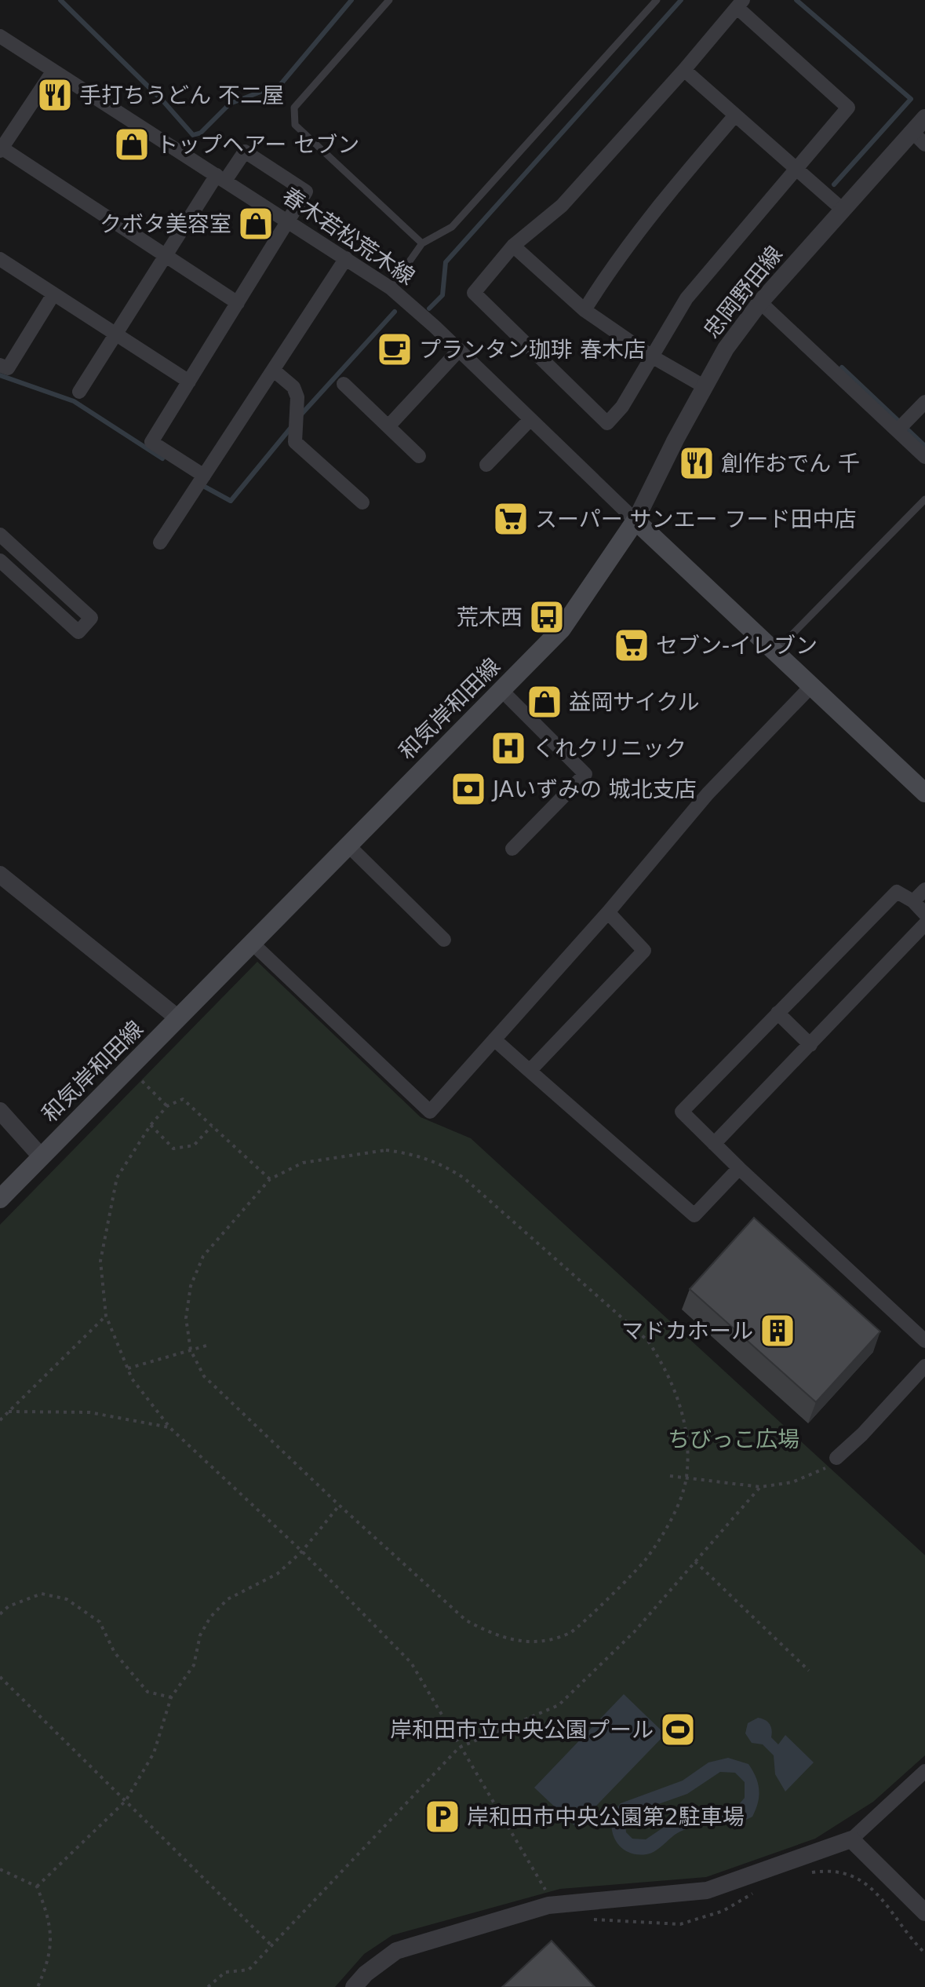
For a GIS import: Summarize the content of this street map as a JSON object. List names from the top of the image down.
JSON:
{
  "streets": {
    "main road": ["和気岸和田線"],
    "street": ["春木若松荒木線", "忠岡野田線"]
  },
  "crossings": [
    ["春木若松荒木線", "忠岡野田線"],
    ["春木若松荒木線", "和気岸和田線"],
    ["忠岡野田線", "和気岸和田線"]
  ],
  "parks": ["ちびっこ広場"],
  "places": {
    "restaurant": ["手打ちうどん 不二屋", "創作おでん 千"],
    "shop": ["トップヘアー セブン", "クボタ美容室", "益岡サイクル"],
    "cafe": ["プランタン珈琲 春木店"],
    "supermarket": ["スーパー サンエー フード田中店", "セブン-イレブン"],
    "bus stop": ["荒木西"],
    "hospital": ["くれクリニック"],
    "bank": ["JAいずみの 城北支店"],
    "building": ["マドカホール"],
    "sports": ["岸和田市立中央公園プール"],
    "parking": ["岸和田市中央公園第2駐車場"]
  }
}
